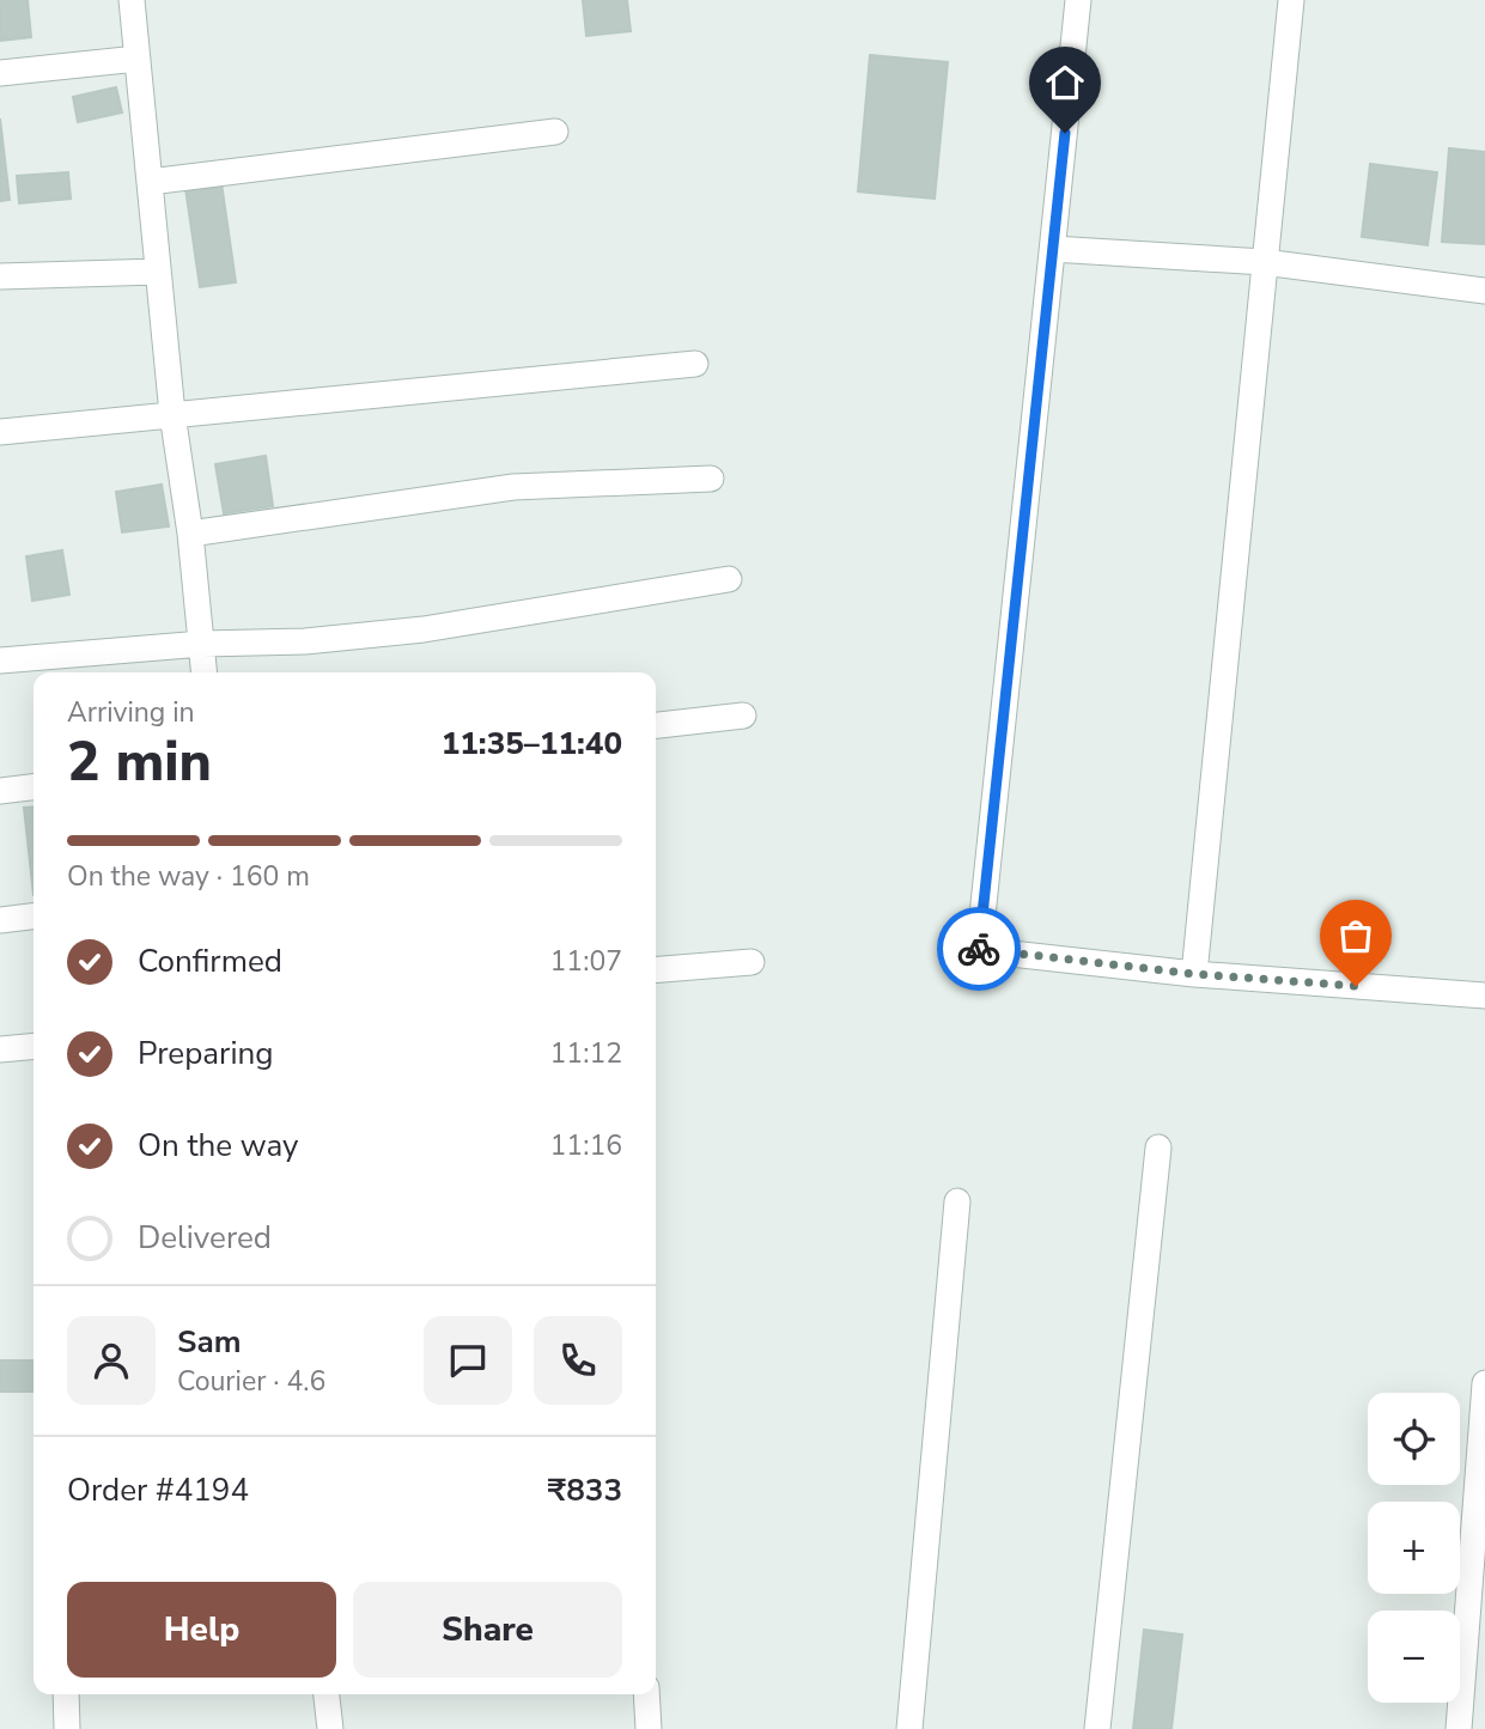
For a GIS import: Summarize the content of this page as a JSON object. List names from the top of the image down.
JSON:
{
  "page": {
    "heading": ["2 min", "Arriving in", "11:35–11:40"],
    "panel": [
      "Sam",
      "Courier · 4.6",
      "Order #4194",
      "₹833"
    ],
    "bar": "On the way · 160 m",
    "list": [
      ["Confirmed", "11:07"],
      ["Preparing", "11:12"],
      ["On the way", "11:16"],
      "Delivered"
    ],
    "map_buttons": ["+", "−"],
    "buttons": ["Help", "Share"]
  }
}
